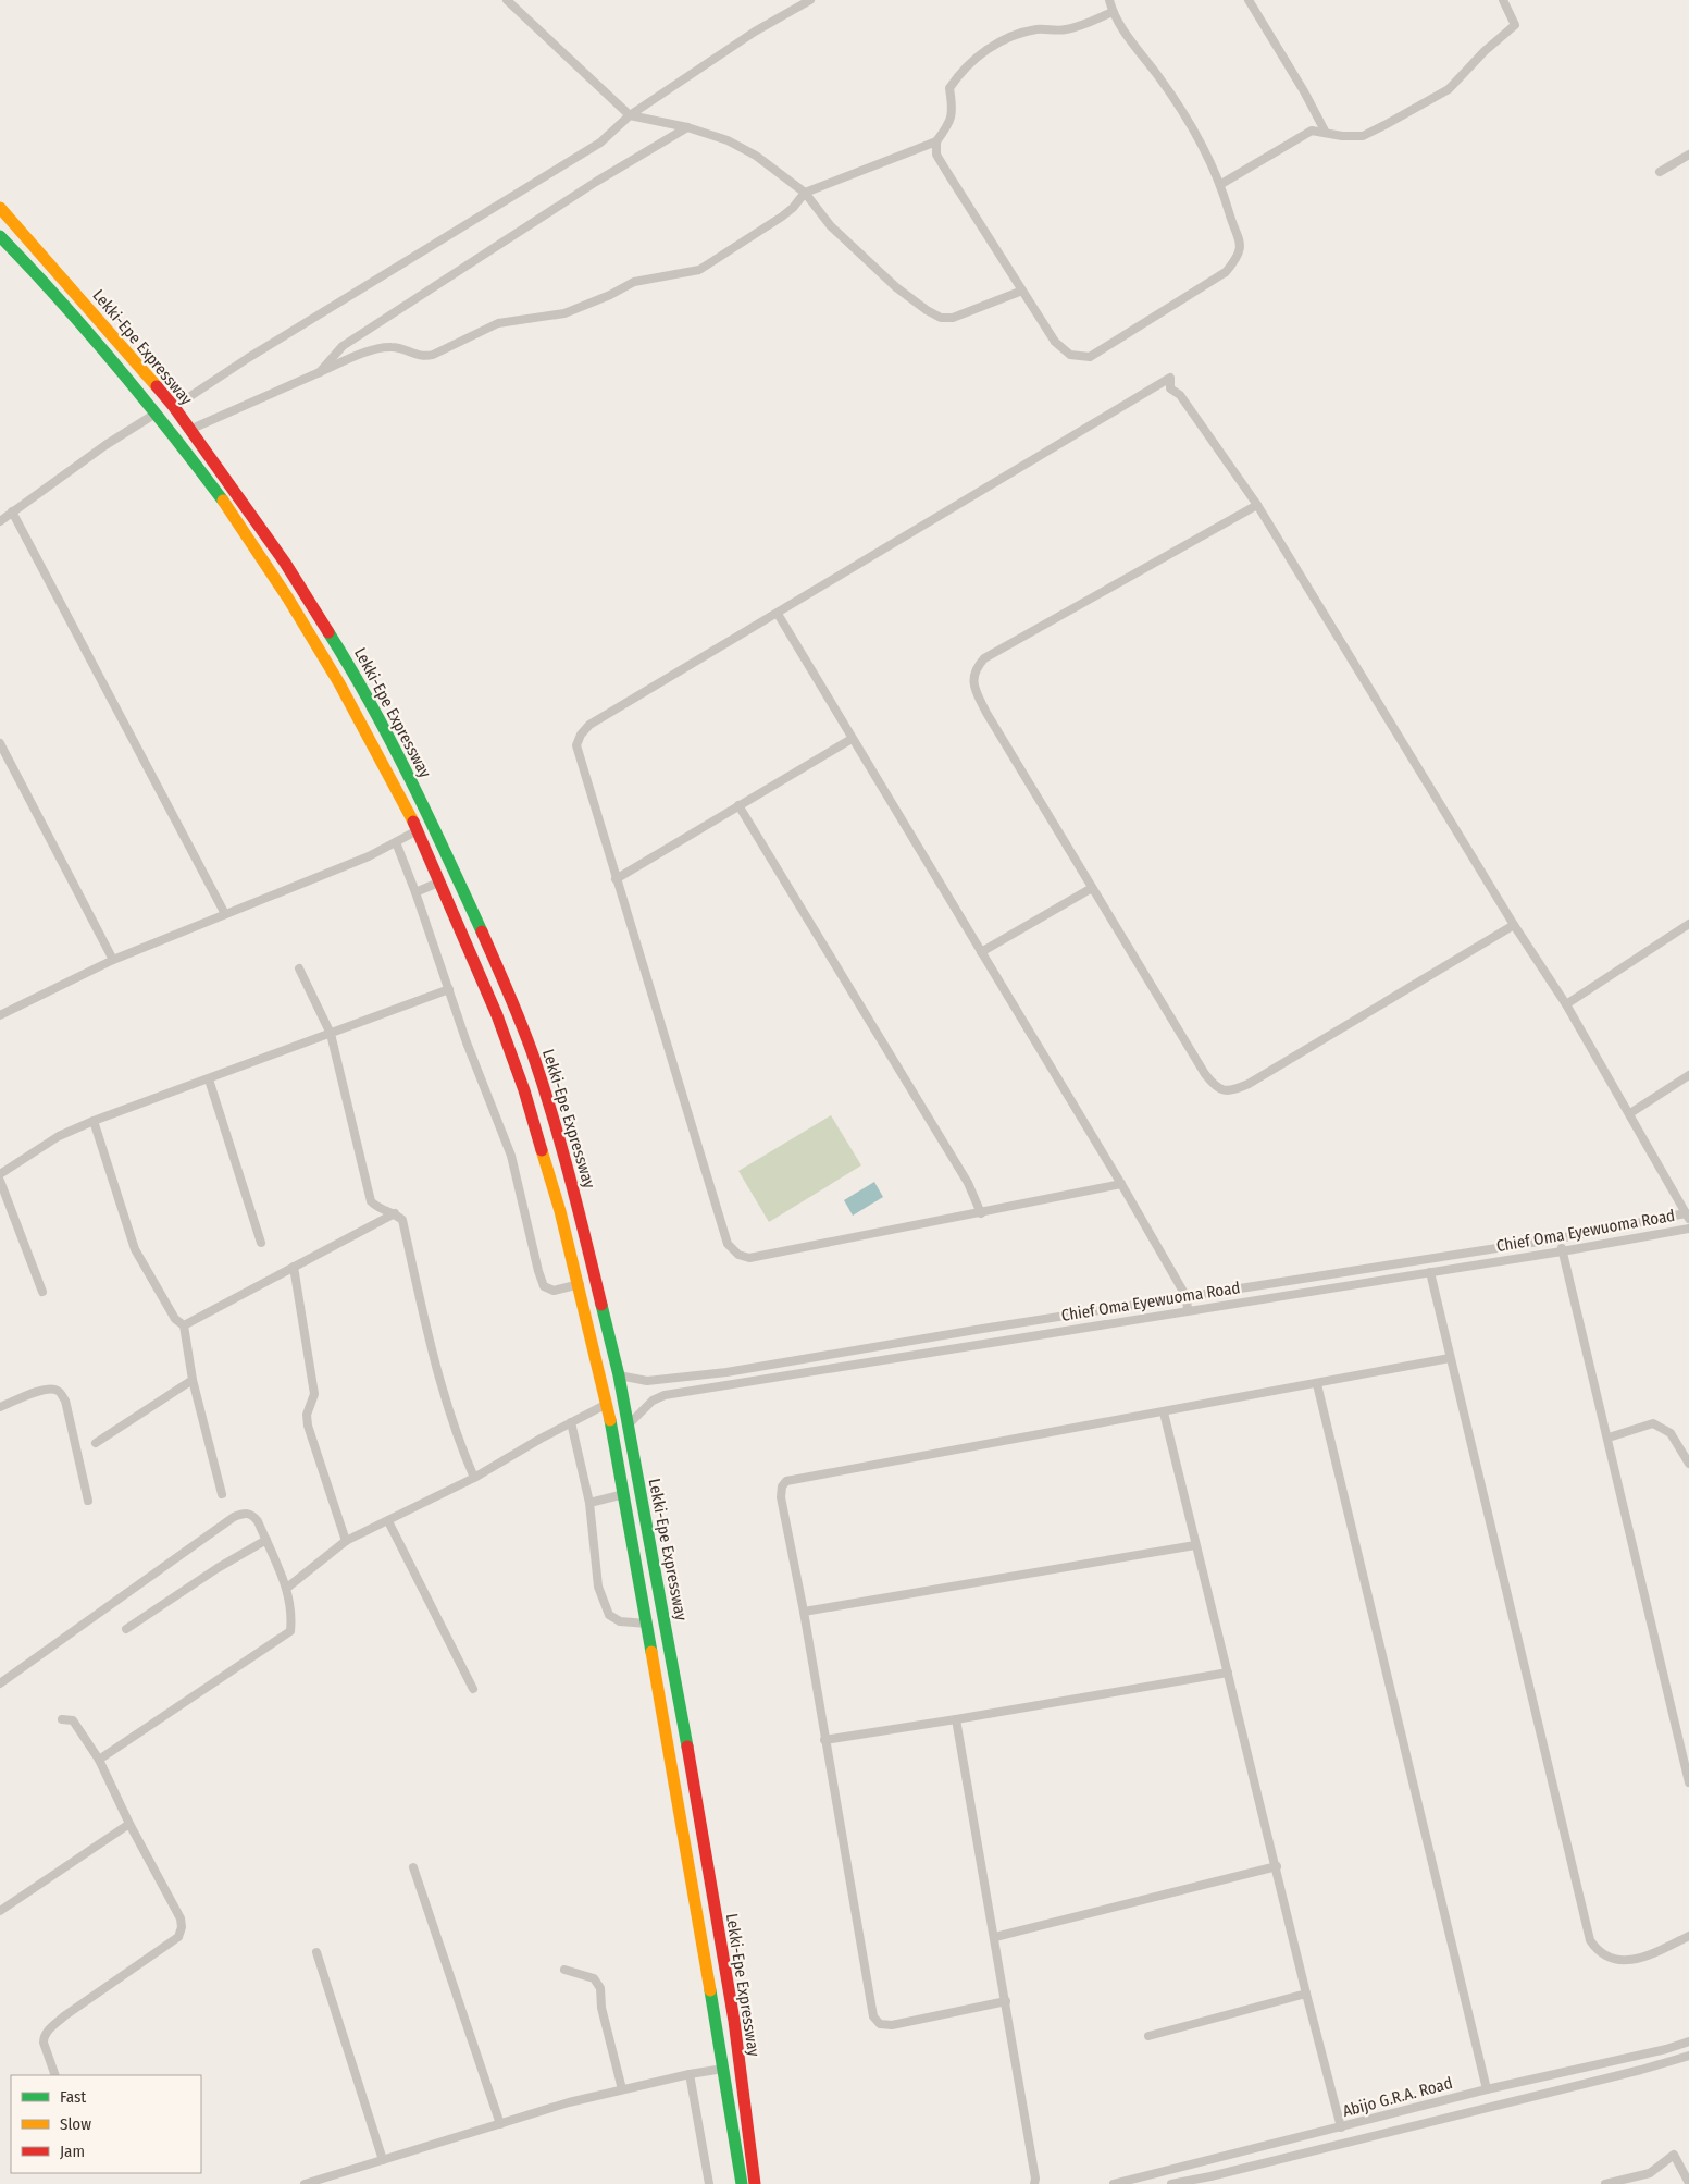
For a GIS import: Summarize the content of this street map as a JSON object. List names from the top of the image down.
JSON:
{
  "streets": {
    "highway": ["Lekki-Epe Expressway"],
    "street": ["Chief Oma Eyewuoma Road", "Abijo G.R.A. Road"]
  },
  "crossings": [
    ["Lekki-Epe Expressway", "Chief Oma Eyewuoma Road"]
  ],
  "legend": ["Fast", "Slow", "Jam"]
}
